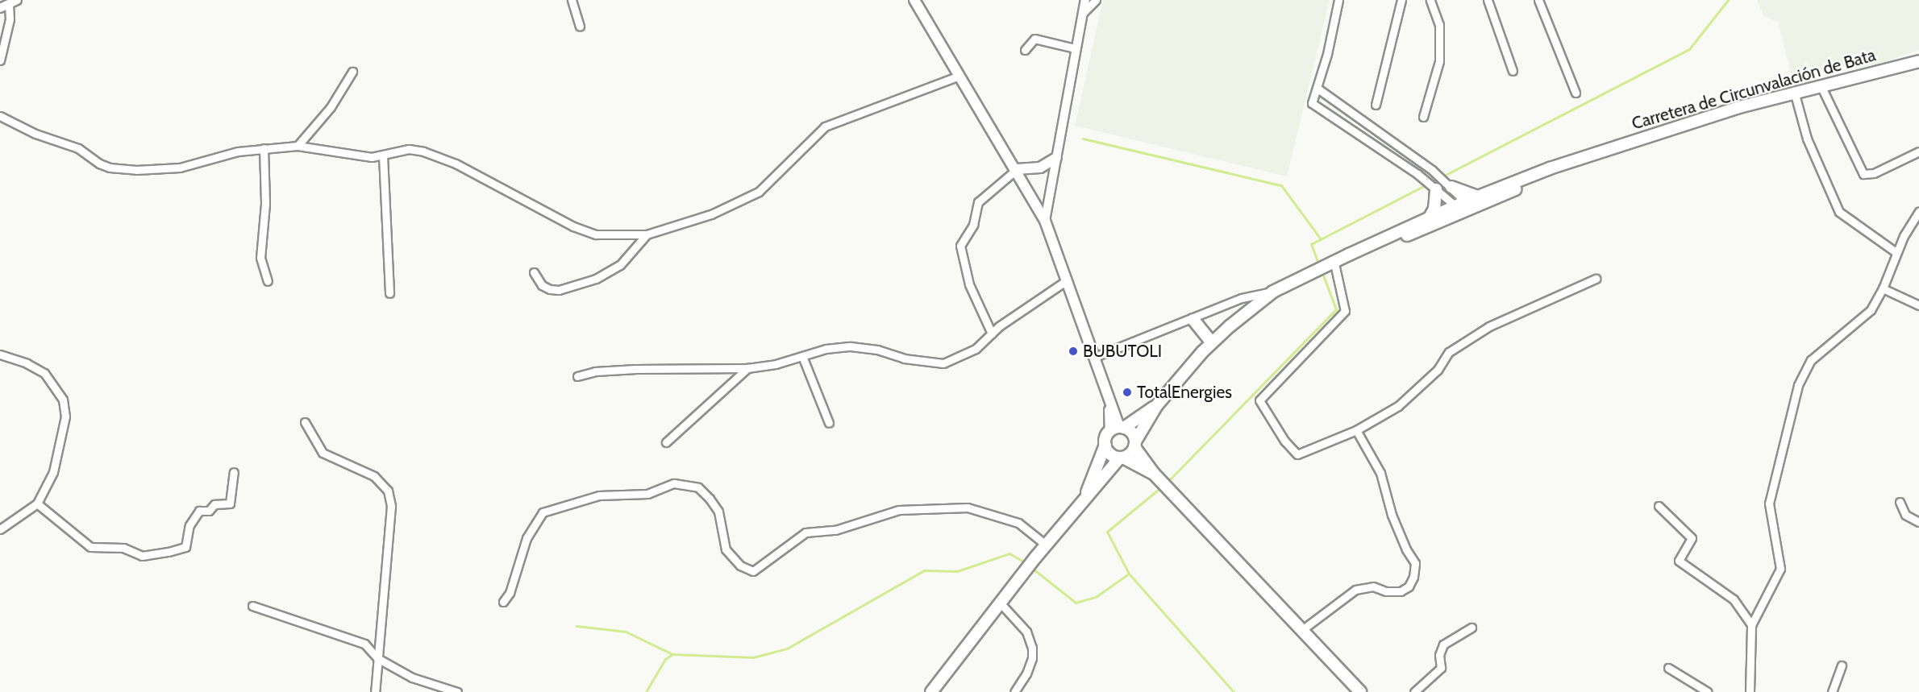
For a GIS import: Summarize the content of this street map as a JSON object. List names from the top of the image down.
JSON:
{
  "streets": {
    "main road": ["Carretera de Circunvalación de Bata"]
  },
  "places": ["BUBUTOLI", "TotalEnergies"]
}
